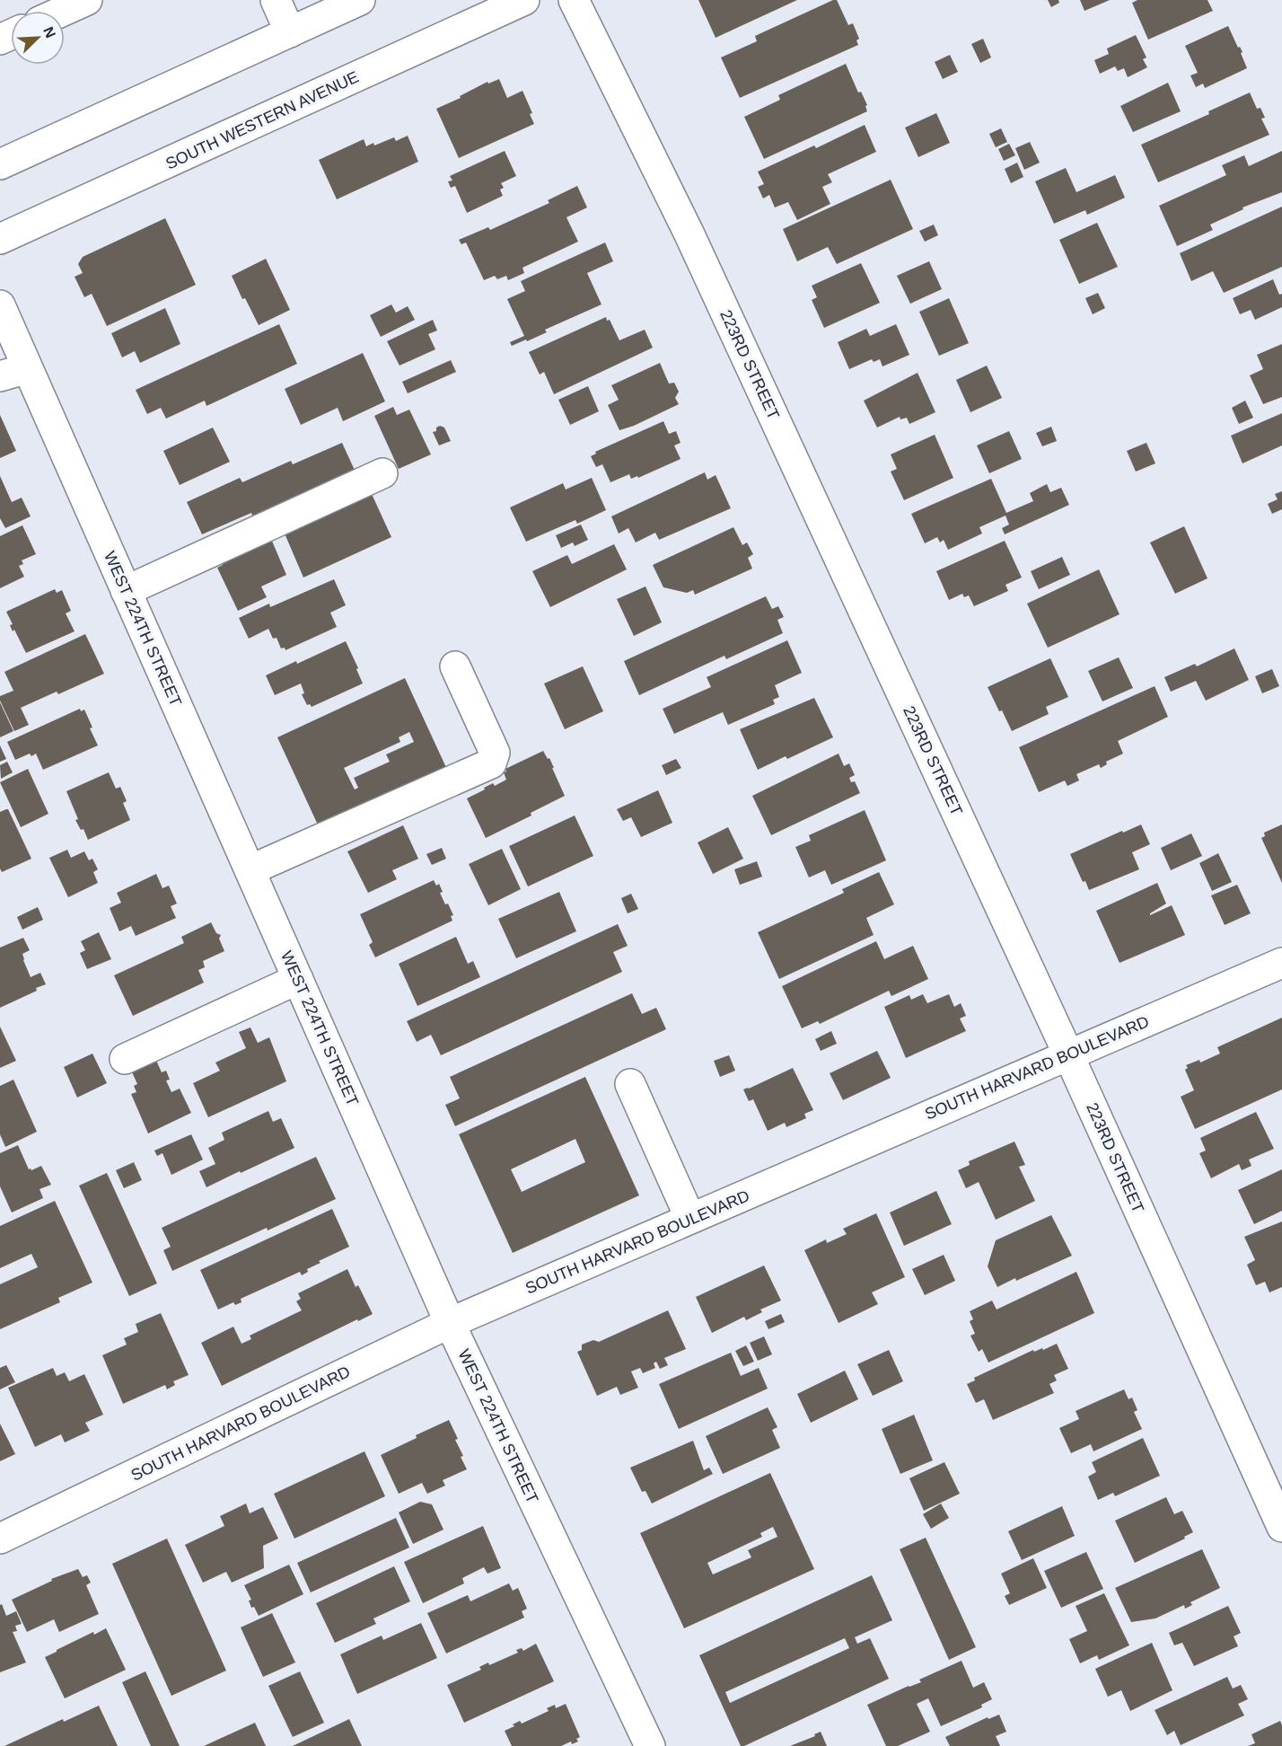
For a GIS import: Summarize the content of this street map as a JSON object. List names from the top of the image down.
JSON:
{
  "streets": {
    "street": [
      "SOUTH WESTERN AVENUE",
      "223RD STREET",
      "WEST 224TH STREET",
      "SOUTH HARVARD BOULEVARD"
    ]
  },
  "crossings": [
    ["223RD STREET", "SOUTH HARVARD BOULEVARD"],
    ["WEST 224TH STREET", "SOUTH HARVARD BOULEVARD"]
  ],
  "north": "top right"
}
